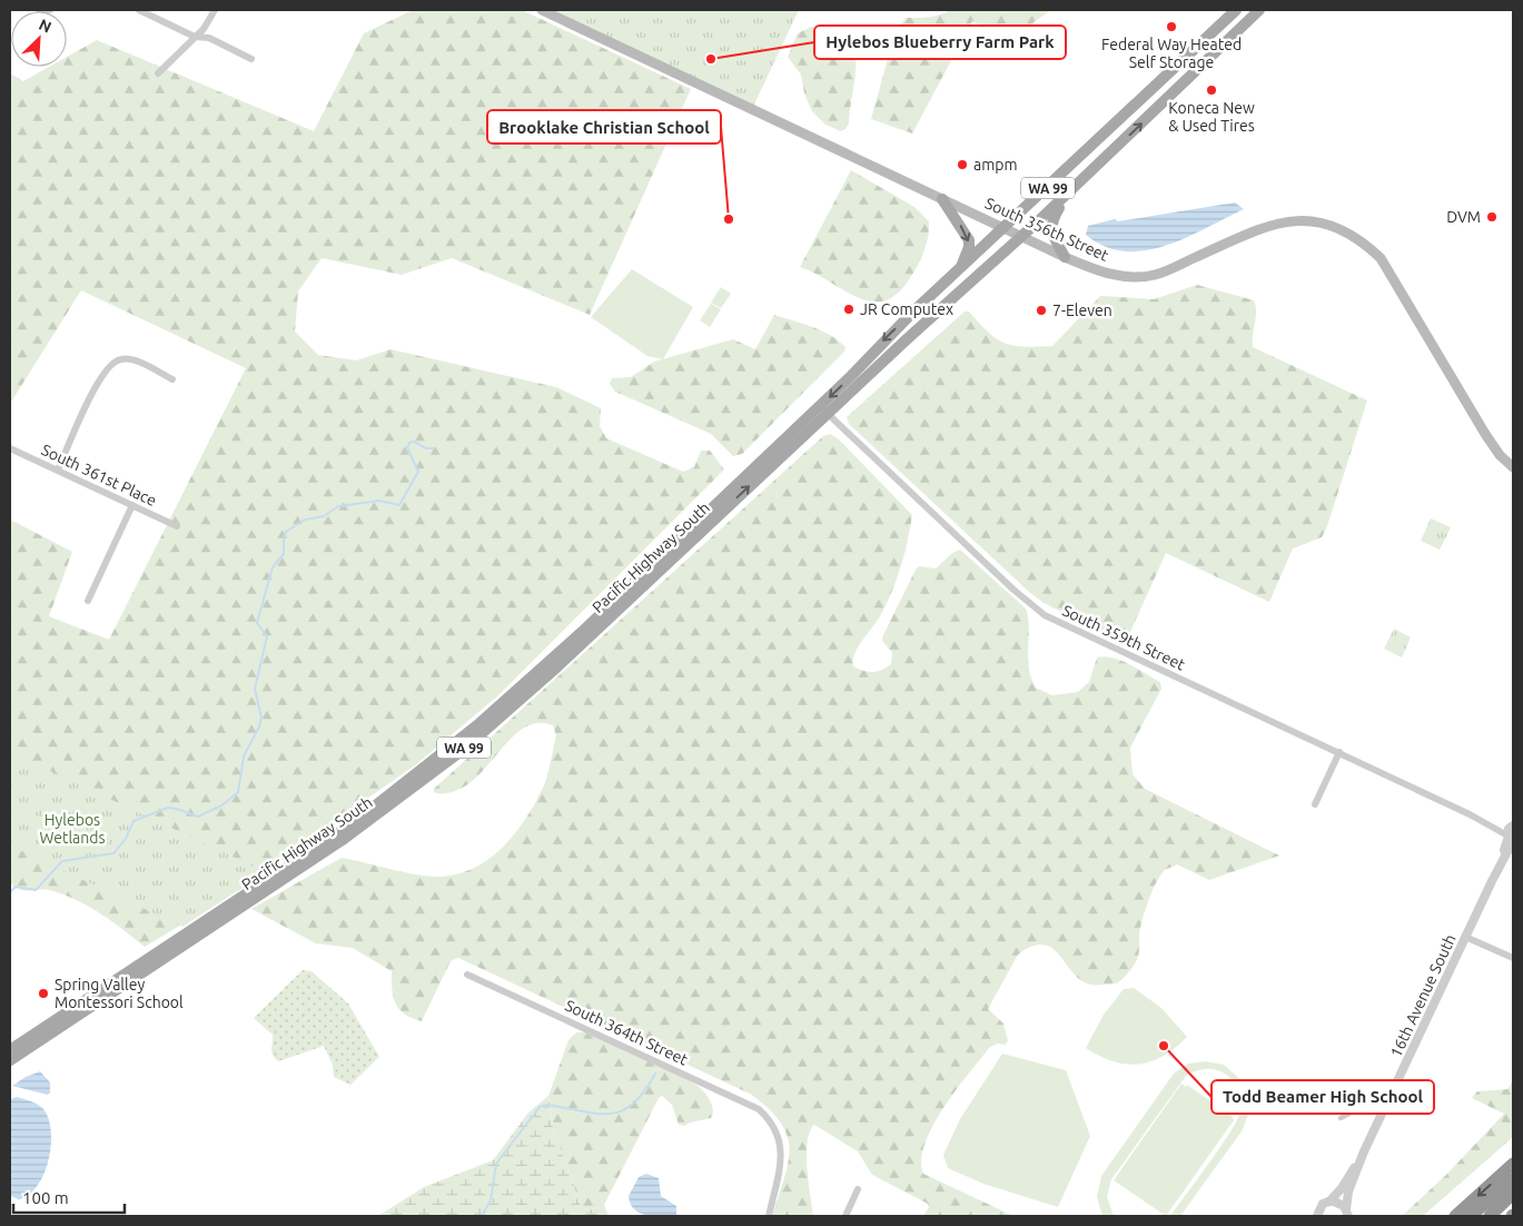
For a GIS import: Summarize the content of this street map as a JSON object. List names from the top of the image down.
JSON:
{
  "streets": {
    "main road": ["WA 99", "South 356th Street", "Pacific Highway South"],
    "street": [
      "South 361st Place",
      "South 359th Street",
      "16th Avenue South",
      "South 364th Street"
    ]
  },
  "crossings": [
    ["South 356th Street", "Pacific Highway South"],
    ["Pacific Highway South", "South 359th Street"],
    ["South 359th Street", "16th Avenue South"]
  ],
  "parks": ["Hylebos Wetlands"],
  "places": [
    "Federal Way Heated Self Storage",
    "Hylebos Blueberry Farm Park",
    "Koneca New & Used Tires",
    "ampm",
    "DVM",
    "Brooklake Christian School",
    "JR Computex",
    "7-Eleven",
    "Spring Valley Montessori School",
    "Todd Beamer High School"
  ],
  "scale_bar": "100 m",
  "north": "top right"
}
